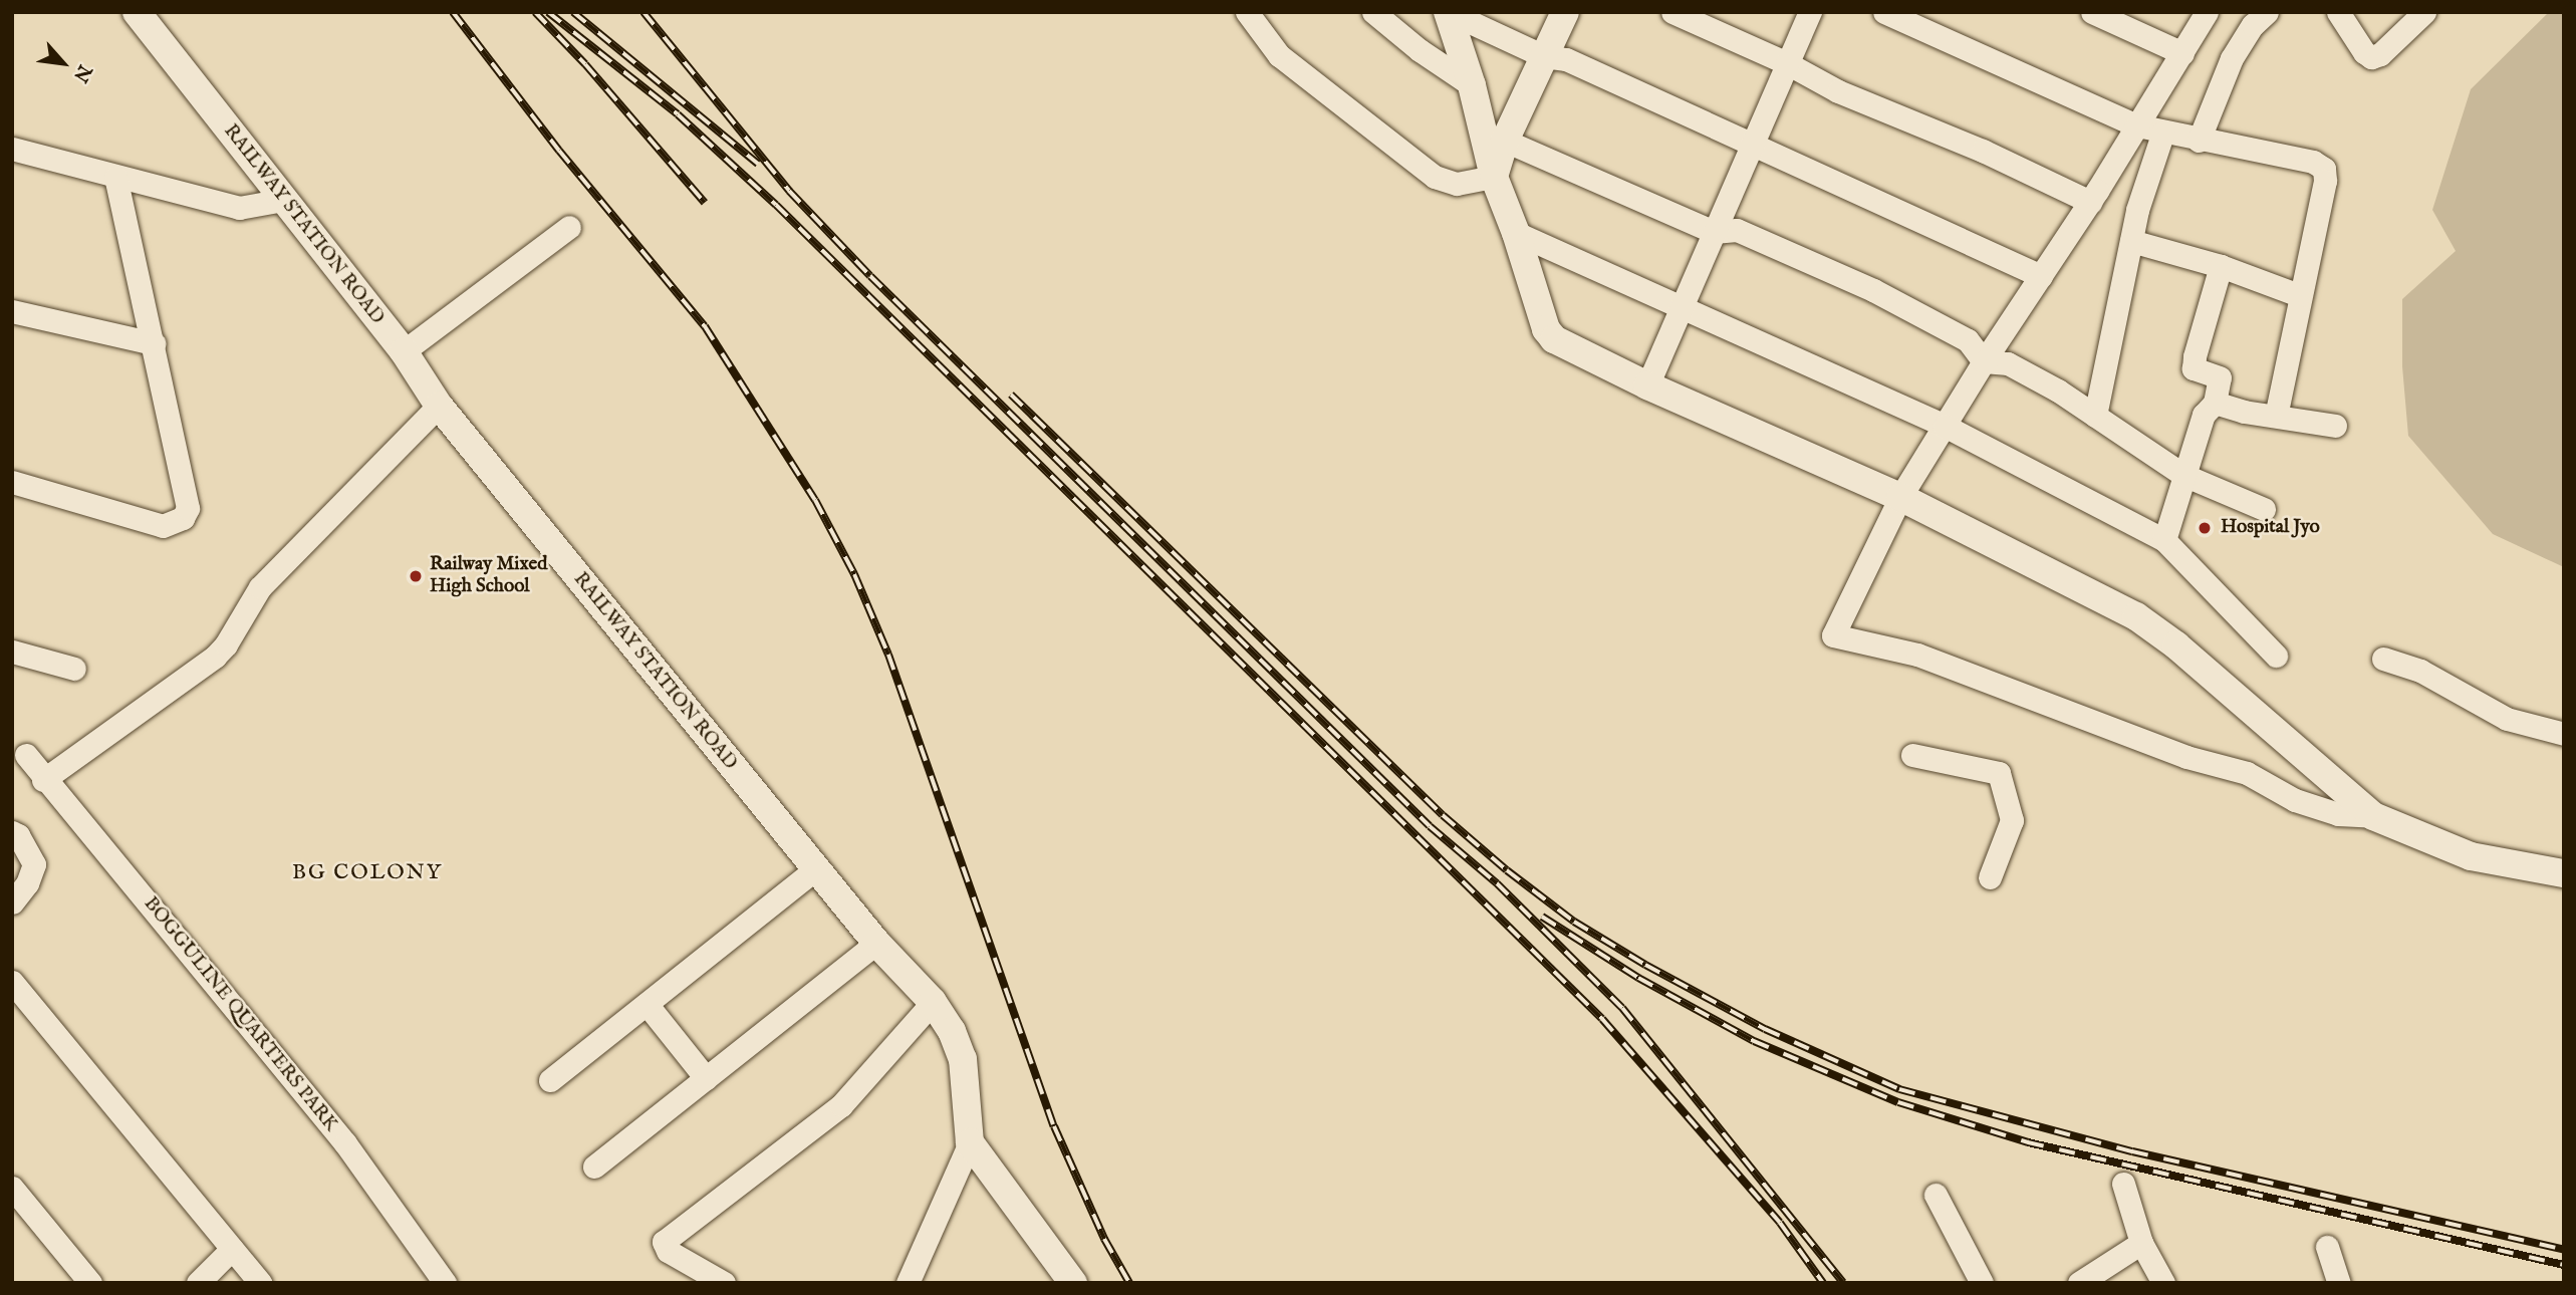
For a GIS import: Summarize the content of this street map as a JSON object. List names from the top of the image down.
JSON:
{
  "streets": {
    "street": ["RAILWAY STATION ROAD", "BOGGULINE QUARTERS PARK"]
  },
  "districts": ["BG COLONY"],
  "places": ["Hospital Jyo", "Railway Mixed High School"],
  "north": "bottom right"
}
